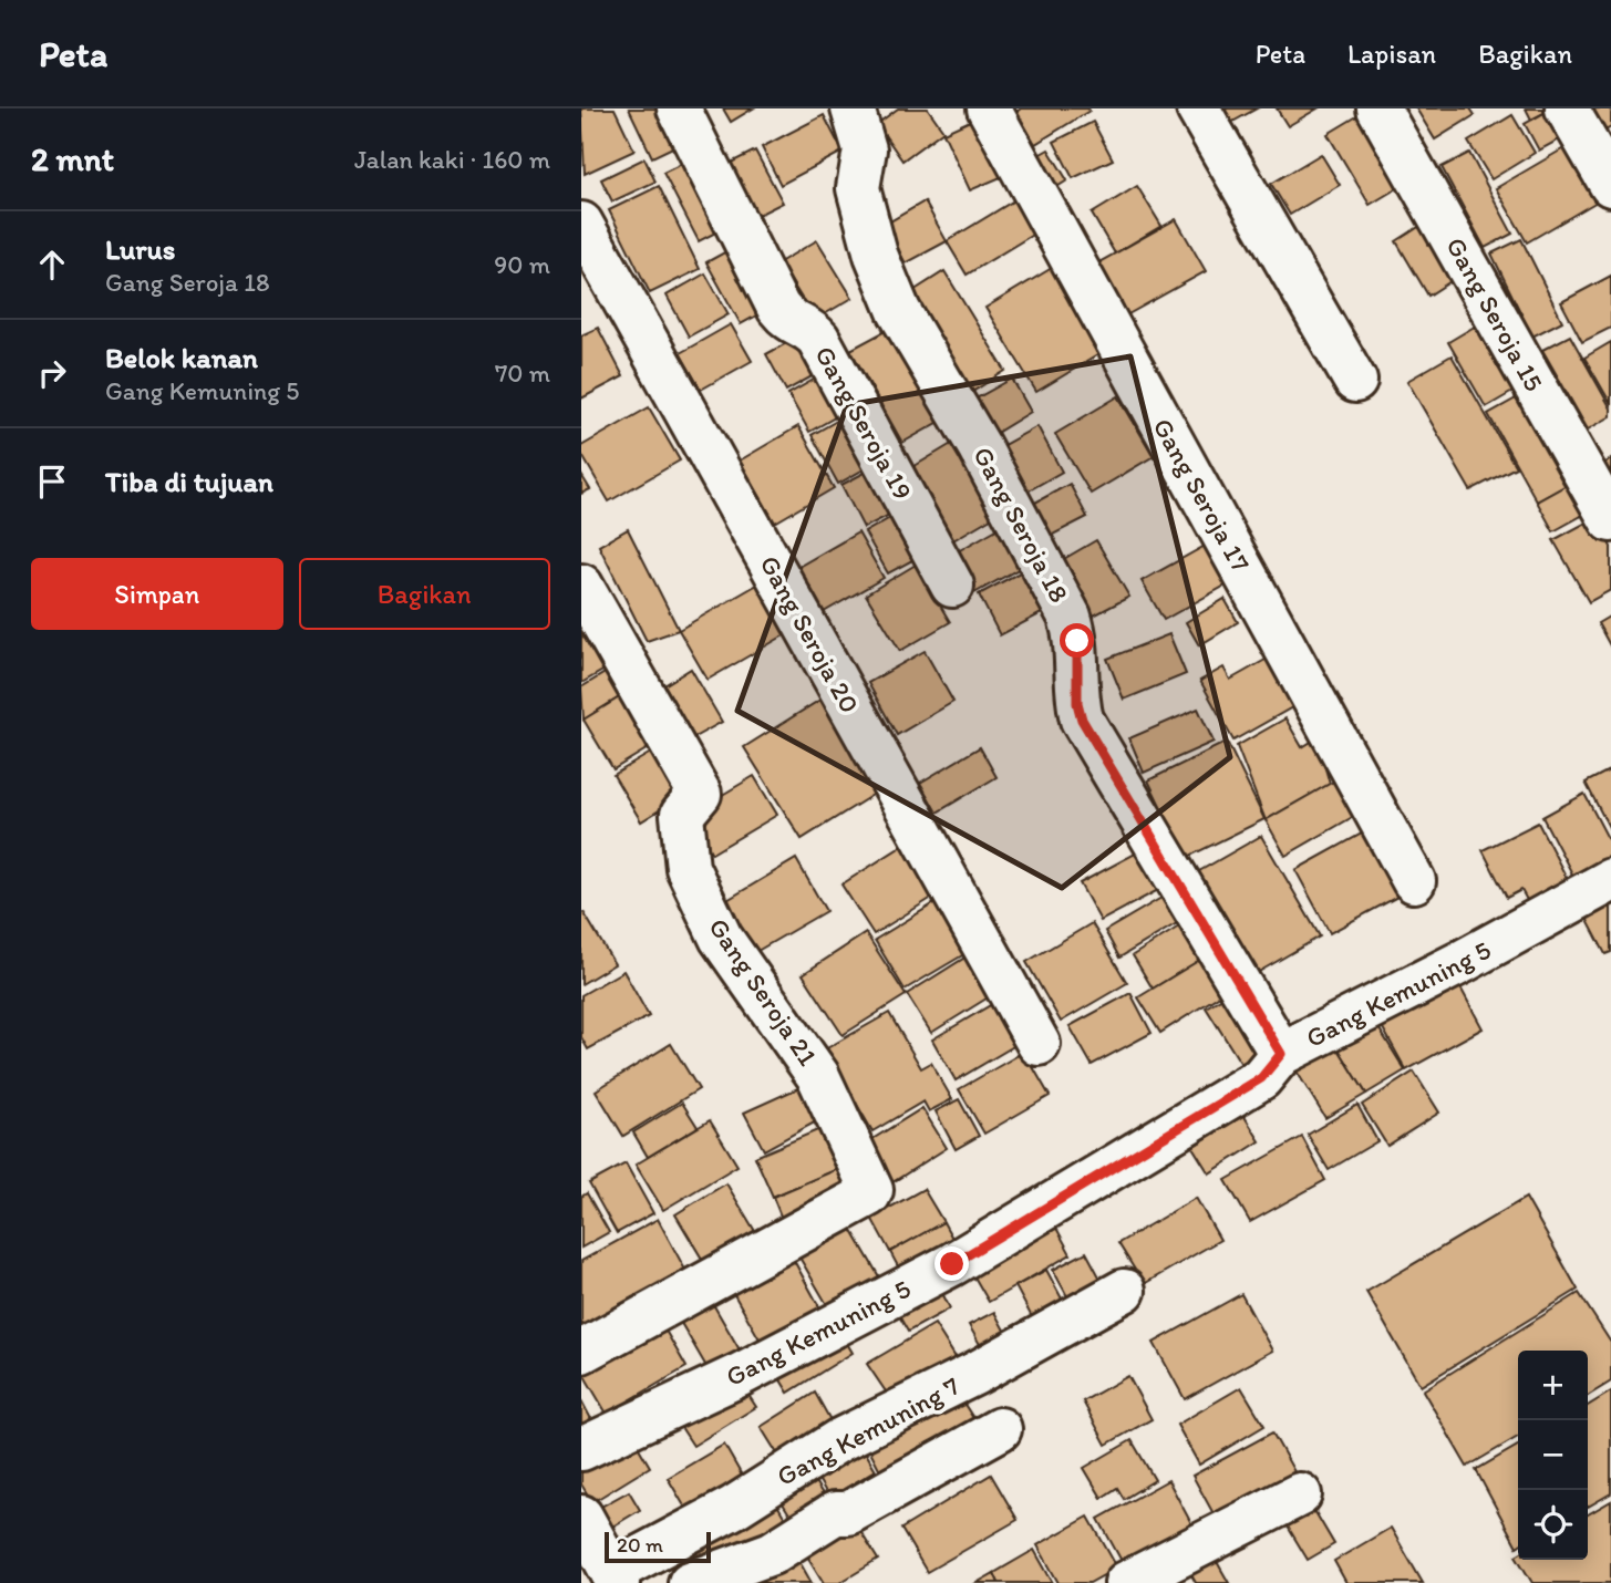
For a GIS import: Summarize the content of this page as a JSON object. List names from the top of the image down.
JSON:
{
  "streets": {
    "street": [
      "Gang Seroja 15",
      "Gang Seroja 19",
      "Gang Seroja 17",
      "Gang Seroja 18",
      "Gang Seroja 20",
      "Gang Seroja 21",
      "Gang Kemuning 5",
      "Gang Kemuning 7"
    ]
  },
  "crossings": [
    ["Gang Seroja 18", "Gang Kemuning 5"]
  ],
  "scale_bar": "20 m",
  "page": {
    "header": "Peta",
    "nav": ["Peta", "Lapisan", "Bagikan"],
    "heading": ["2 mnt", "Jalan kaki · 160 m"],
    "list": [
      ["Lurus", "Gang Seroja 18", "90 m"],
      ["Belok kanan", "Gang Kemuning 5", "70 m"],
      "Tiba di tujuan"
    ],
    "buttons": ["Simpan", "Bagikan"],
    "map_buttons": ["+", "−"],
    "scale": "20 m"
  }
}
